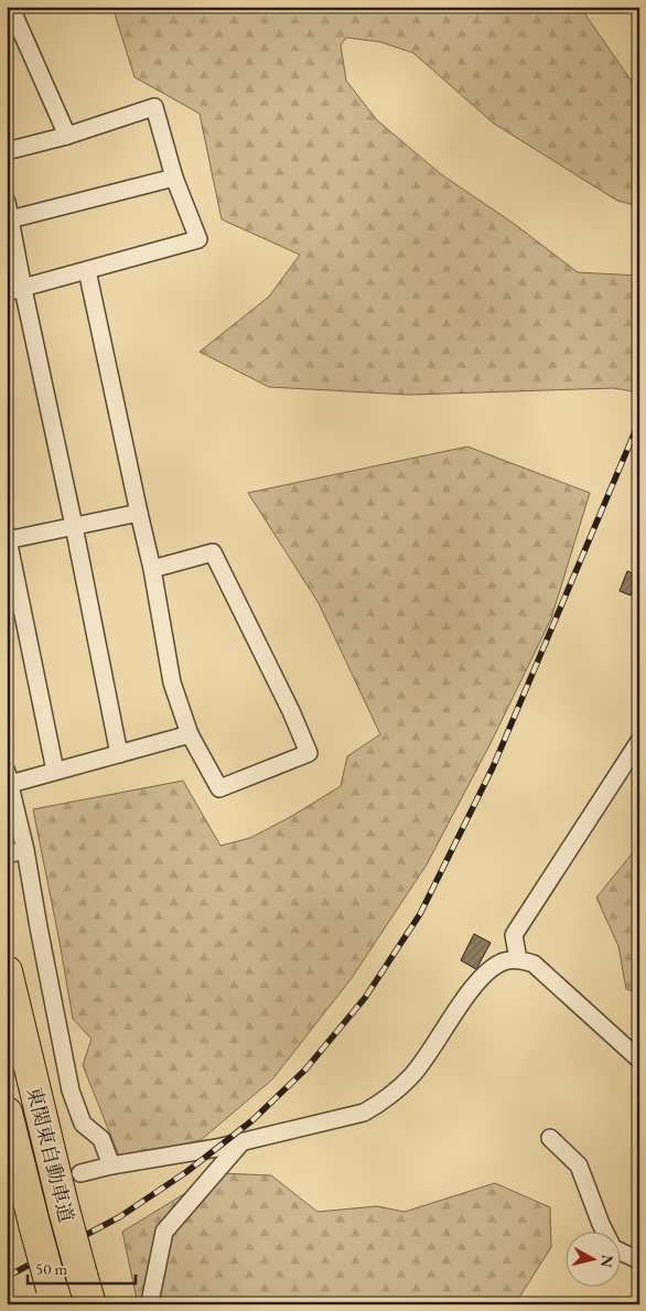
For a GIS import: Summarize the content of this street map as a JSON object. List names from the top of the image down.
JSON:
{
  "streets": {
    "highway": ["東関東自動車道"]
  },
  "scale_bar": "50 m",
  "north": "right"
}
